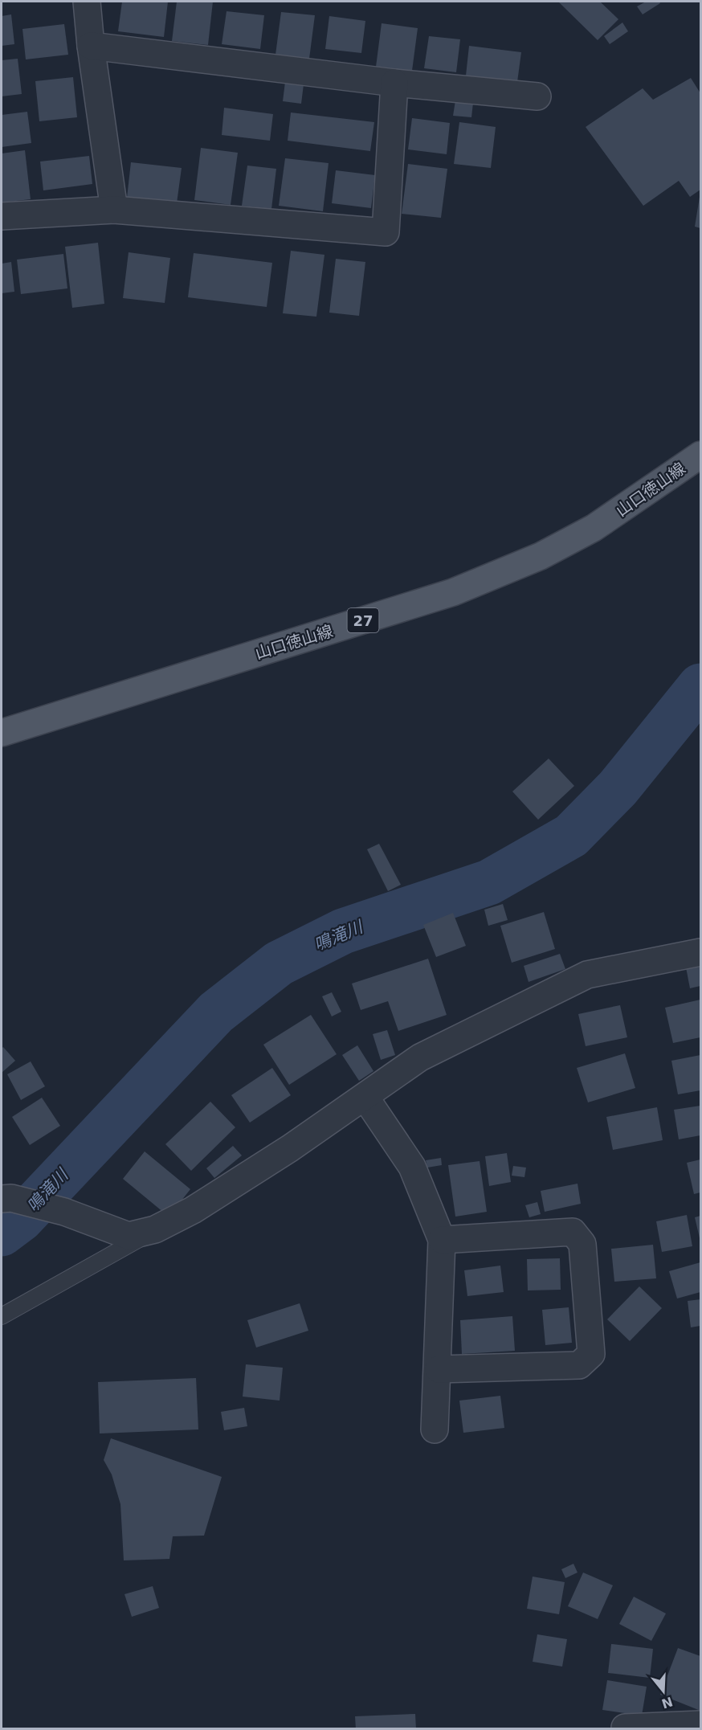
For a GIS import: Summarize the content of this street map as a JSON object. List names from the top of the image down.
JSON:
{
  "streets": {
    "main road": ["山口徳山線", "27"]
  },
  "water": ["鳴滝川"],
  "north": "bottom"
}
